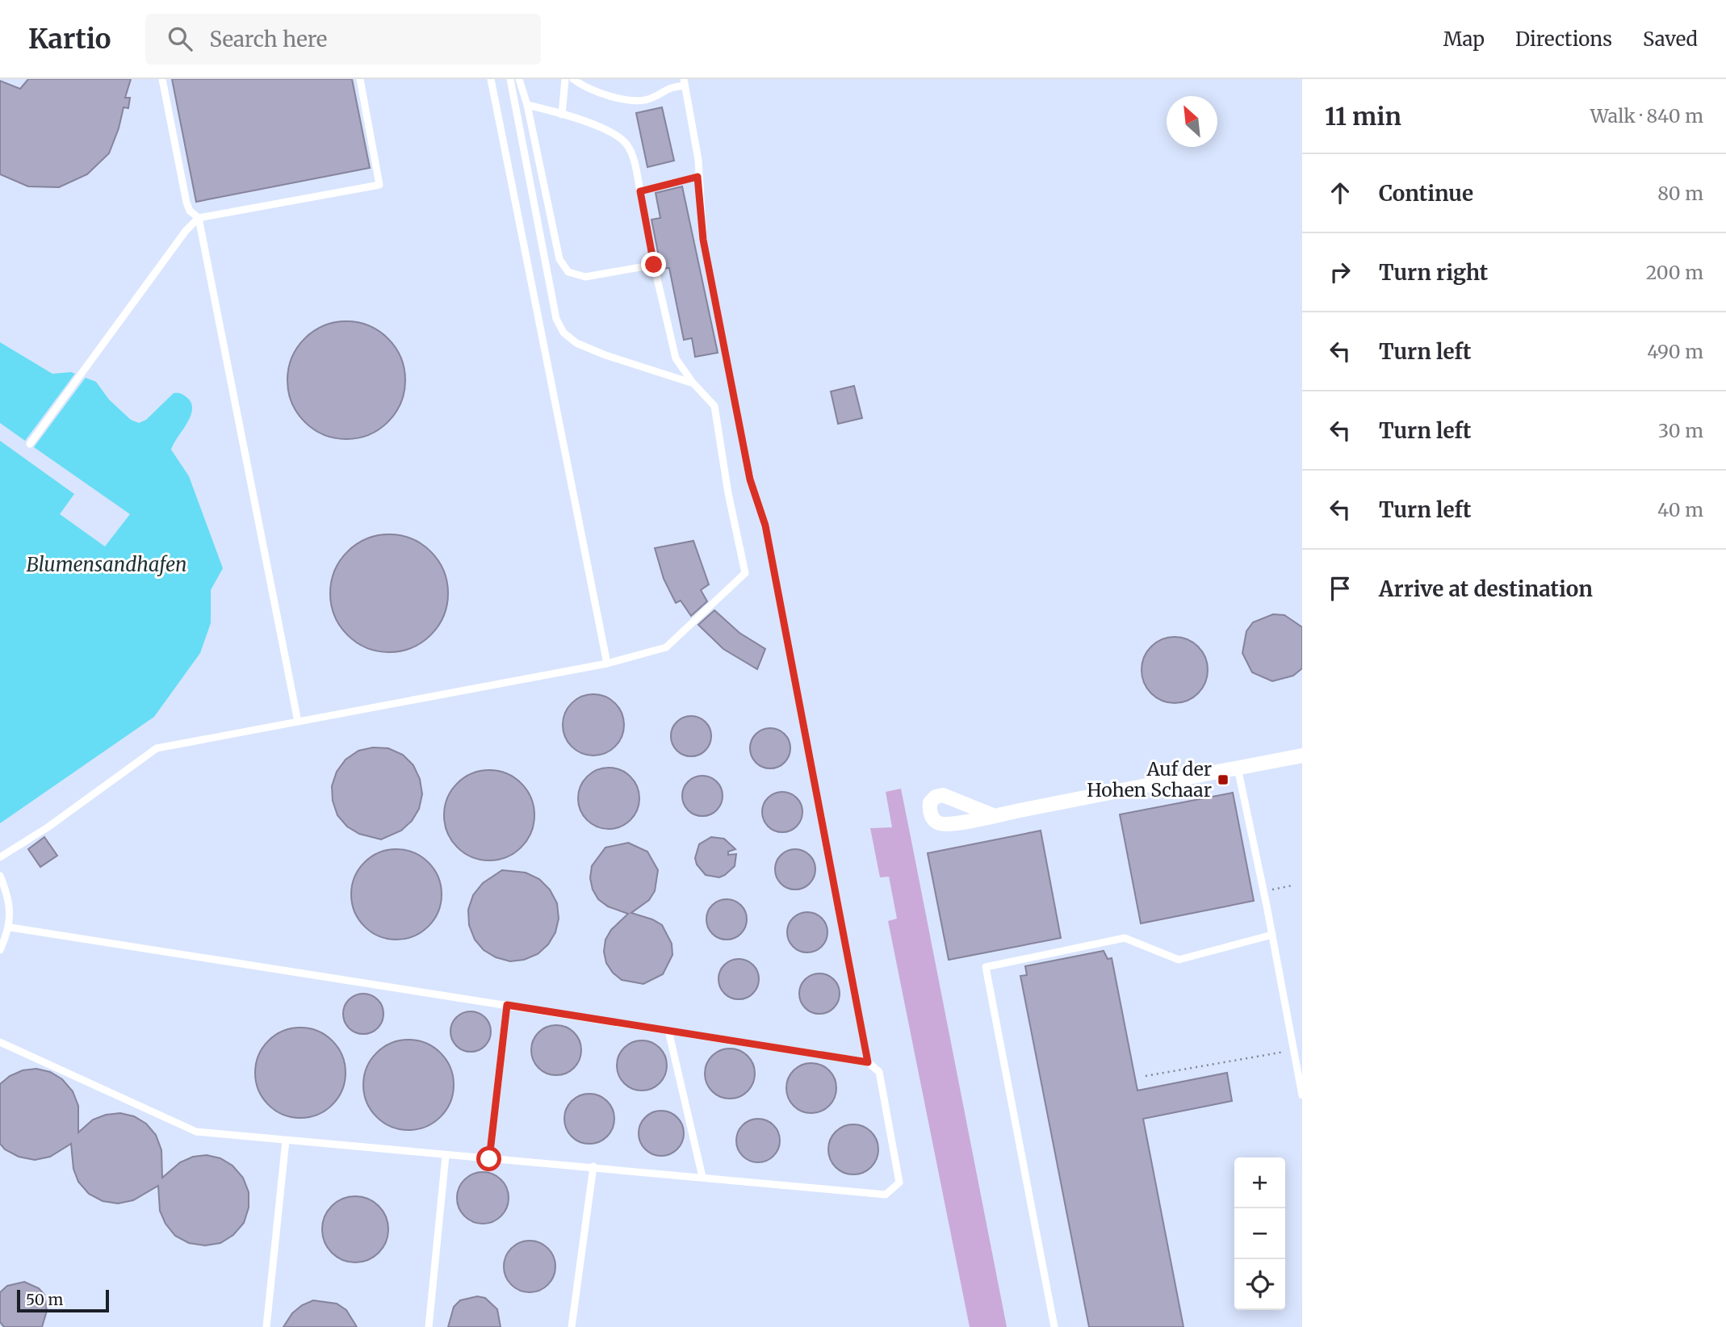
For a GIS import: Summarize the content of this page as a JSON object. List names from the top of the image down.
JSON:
{
  "water": ["Blumensandhafen"],
  "places": {
    "transit": ["Auf der Hohen Schaar"]
  },
  "scale_bar": "50 m",
  "north": "top left",
  "page": {
    "header": "Kartio",
    "search": "Search here",
    "nav": ["Map", "Directions", "Saved"],
    "heading": ["11 min", "Walk · 840 m"],
    "list": [
      ["Continue", "80 m"],
      ["Turn right", "200 m"],
      ["Turn left", "490 m"],
      ["Turn left", "30 m"],
      ["Turn left", "40 m"],
      "Arrive at destination"
    ],
    "map_buttons": ["+", "−"],
    "scale": "50 m"
  }
}
